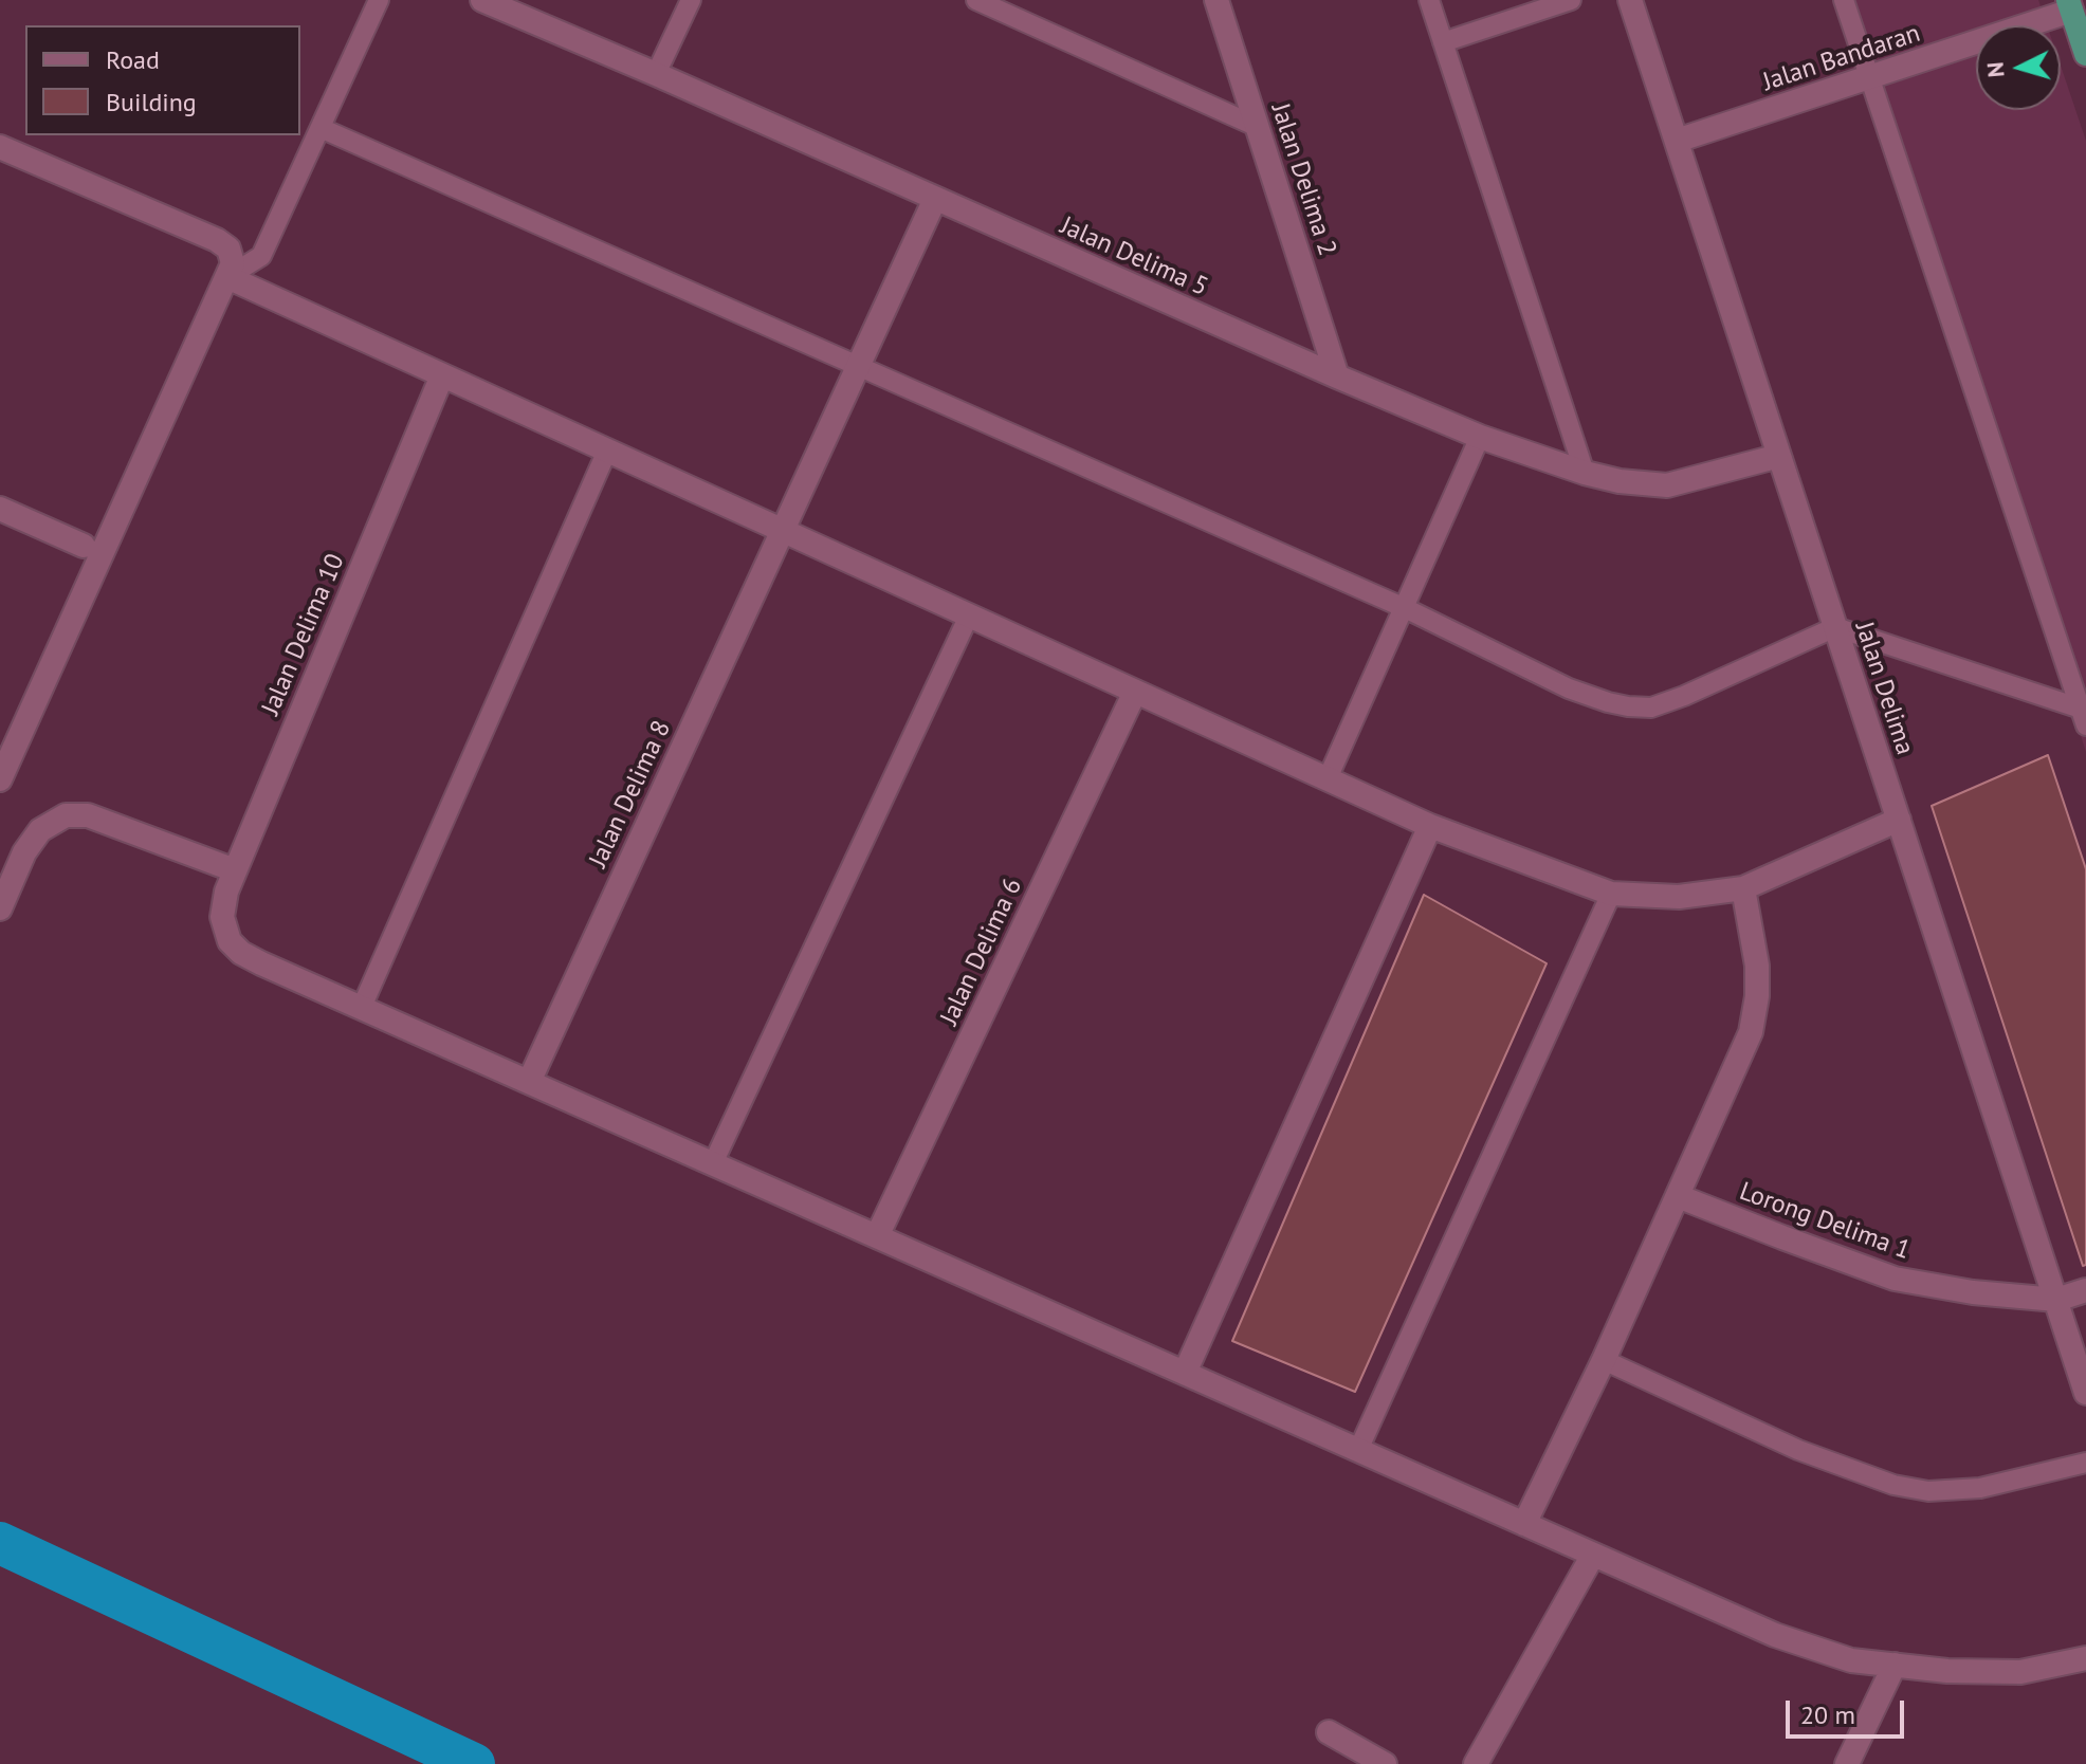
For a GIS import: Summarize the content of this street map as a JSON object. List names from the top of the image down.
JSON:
{
  "streets": {
    "street": [
      "Jalan Bandaran",
      "Jalan Delima 2",
      "Jalan Delima 5",
      "Jalan Delima 10",
      "Jalan Delima",
      "Jalan Delima 8",
      "Jalan Delima 6",
      "Lorong Delima 1"
    ]
  },
  "crossings": [
    ["Jalan Bandaran", "Jalan Delima"],
    ["Jalan Delima 2", "Jalan Delima 5"],
    ["Jalan Delima 5", "Jalan Delima"],
    ["Jalan Delima 5", "Jalan Delima 8"],
    ["Jalan Delima", "Lorong Delima 1"]
  ],
  "legend": ["Road", "Building"],
  "scale_bar": "20 m",
  "north": "left"
}
